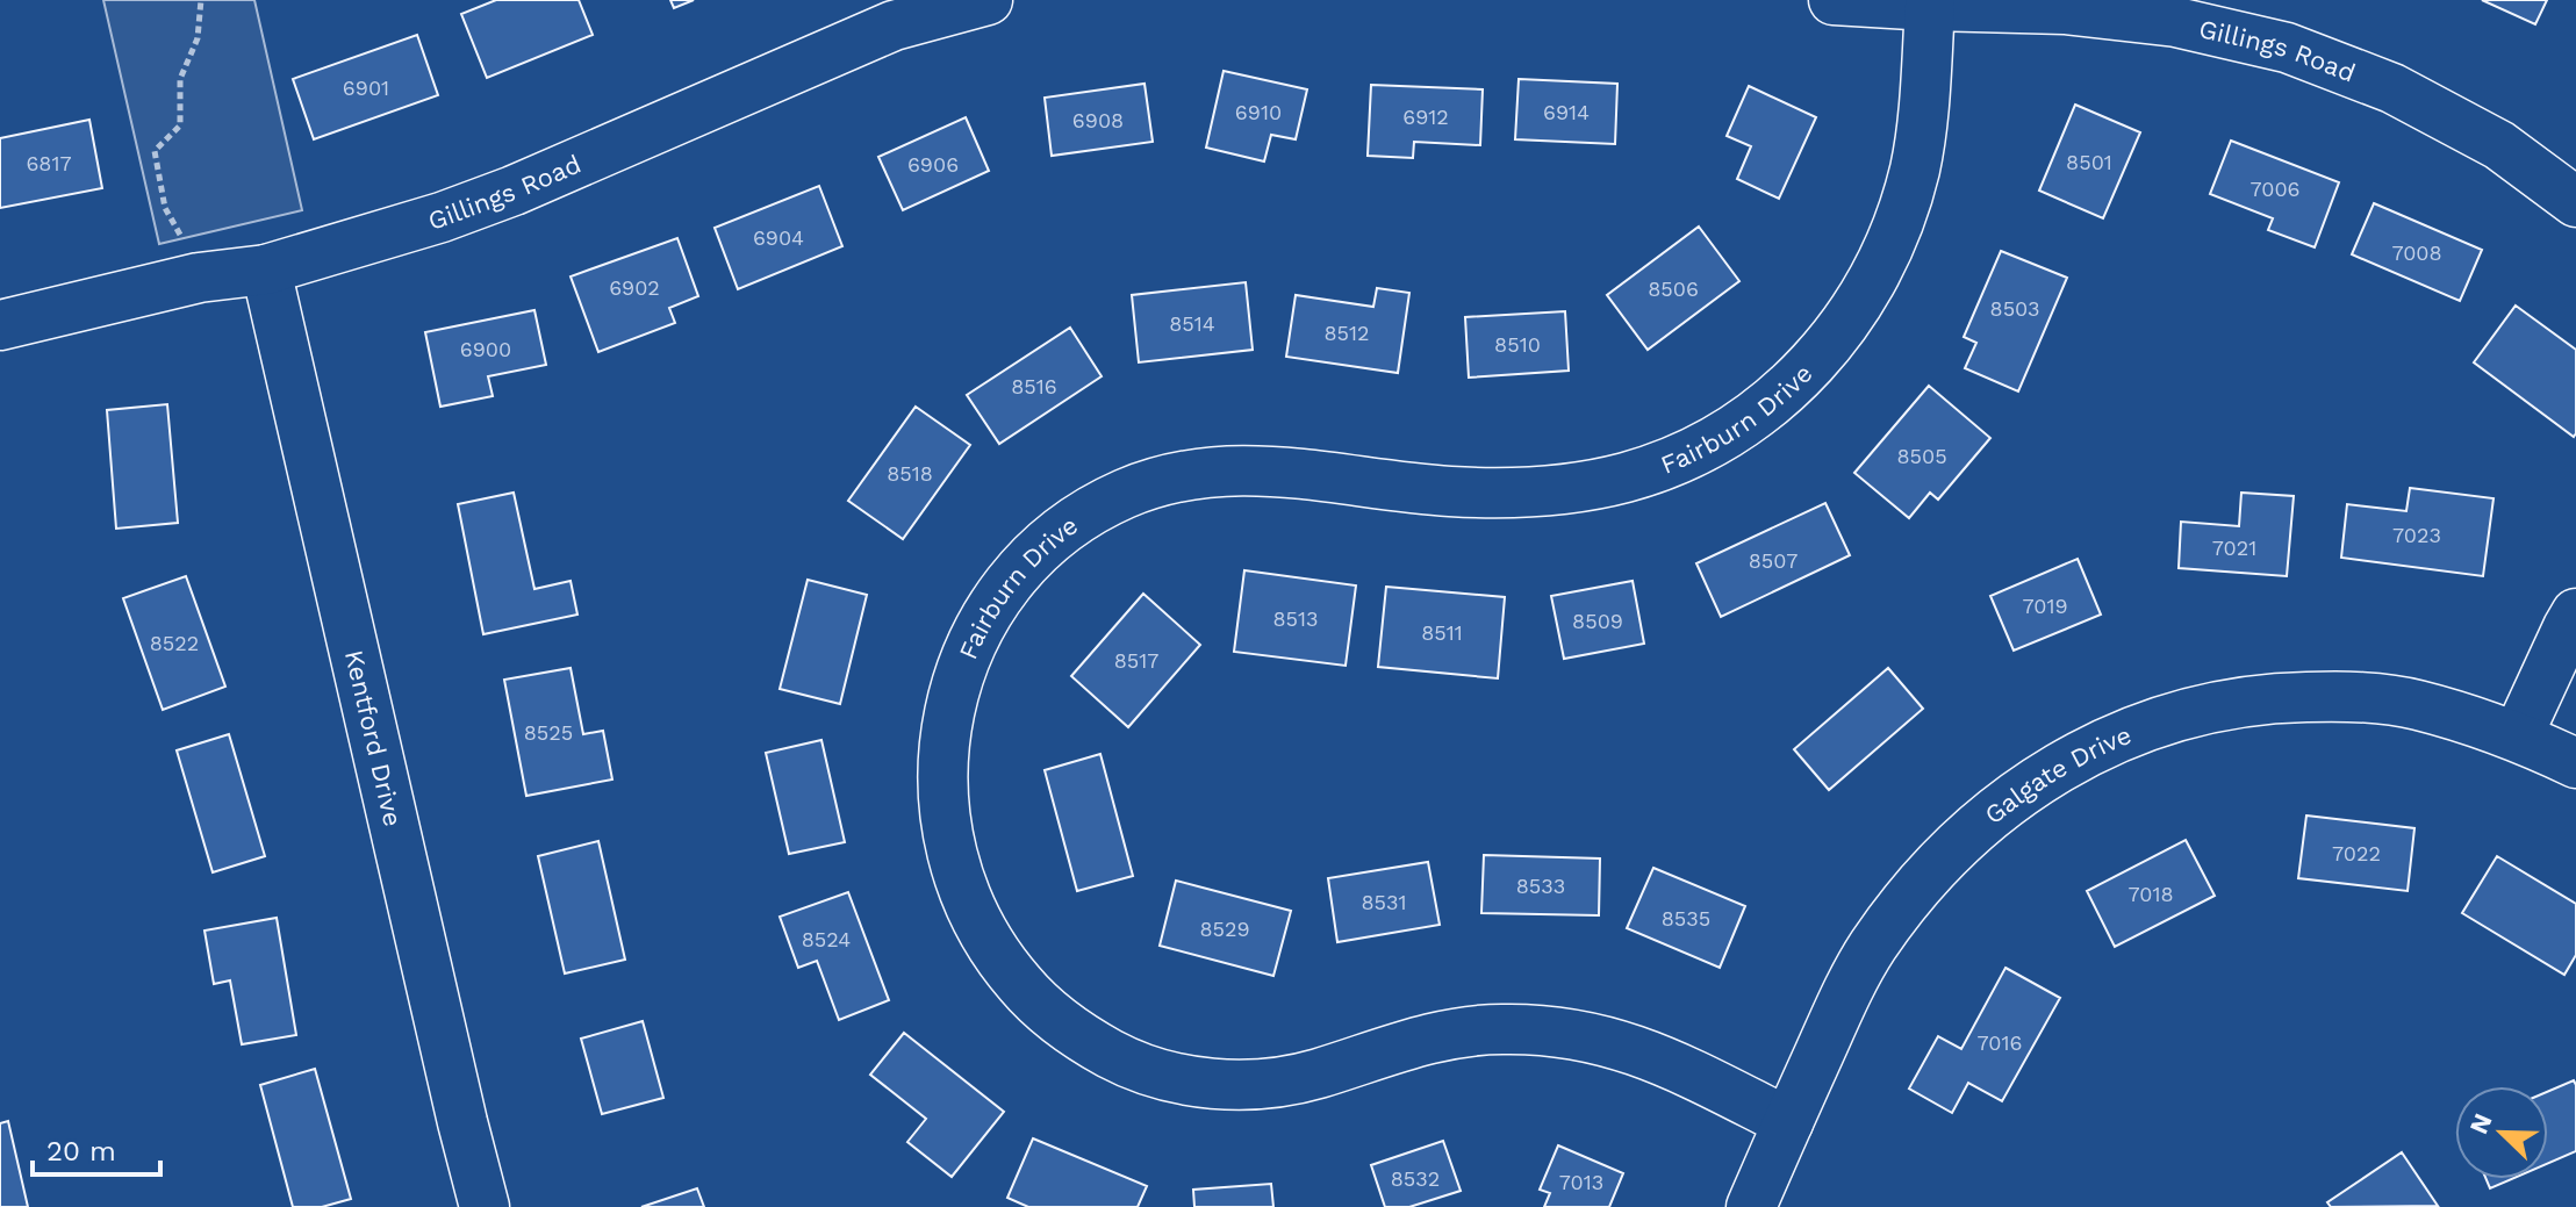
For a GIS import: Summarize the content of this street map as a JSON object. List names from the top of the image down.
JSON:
{
  "streets": {
    "street": [
      "Gillings Road",
      "Fairburn Drive",
      "Kentford Drive",
      "Galgate Drive"
    ]
  },
  "crossings": [
    ["Gillings Road", "Fairburn Drive"],
    ["Gillings Road", "Kentford Drive"],
    ["Fairburn Drive", "Galgate Drive"]
  ],
  "house_numbers": [
    "6901",
    "6910",
    "6914",
    "6912",
    "6908",
    "8501",
    "6817",
    "6906",
    "7006",
    "6904",
    "7008",
    "6902",
    "8506",
    "8503",
    "8514",
    "8512",
    "8510",
    "6900",
    "8516",
    "8505",
    "8518",
    "7023",
    "7021",
    "8507",
    "7019",
    "8513",
    "8509",
    "8511",
    "8522",
    "8517",
    "8525",
    "7022",
    "8533",
    "7018",
    "8531",
    "8535",
    "8529",
    "8524",
    "7016",
    "8532",
    "7013"
  ],
  "scale_bar": "20 m",
  "north": "top left"
}
